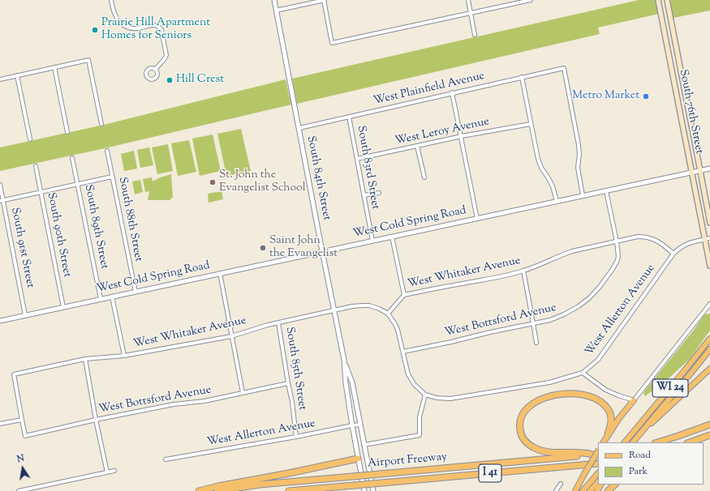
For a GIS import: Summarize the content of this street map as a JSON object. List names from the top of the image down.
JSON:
{
  "streets": {
    "highway": ["Airport Freeway", "I 41"],
    "main road": ["South 76th Street", "WI 24"],
    "street": [
      "West Plainfield Avenue",
      "West Leroy Avenue",
      "South 83rd Street",
      "South 84th Street",
      "South 88th Street",
      "West Cold Spring Road",
      "South 89th Street",
      "South 90th Street",
      "South 91st Street",
      "West Whitaker Avenue",
      "West Allerton Avenue",
      "West Bottsford Avenue",
      "South 85th Street"
    ]
  },
  "crossings": [
    ["West Plainfield Avenue", "South 83rd Street"],
    ["West Plainfield Avenue", "South 84th Street"],
    ["West Plainfield Avenue", "West Cold Spring Road"],
    ["South 76th Street", "West Cold Spring Road"],
    ["South 76th Street", "West Allerton Avenue"],
    ["West Leroy Avenue", "South 83rd Street"],
    ["South 83rd Street", "West Cold Spring Road"],
    ["South 84th Street", "West Cold Spring Road"],
    ["South 84th Street", "West Whitaker Avenue"],
    ["South 84th Street", "West Allerton Avenue"],
    ["South 88th Street", "West Cold Spring Road"],
    ["West Cold Spring Road", "South 89th Street"],
    ["West Cold Spring Road", "South 90th Street"],
    ["West Cold Spring Road", "South 91st Street"],
    ["West Cold Spring Road", "West Bottsford Avenue"],
    ["West Whitaker Avenue", "West Allerton Avenue"],
    ["West Whitaker Avenue", "West Bottsford Avenue"],
    ["West Whitaker Avenue", "South 85th Street"],
    ["West Allerton Avenue", "South 85th Street"],
    ["West Bottsford Avenue", "South 85th Street"]
  ],
  "places": [
    "Prairie Hill Apartment Homes for Seniors",
    "Hill Crest",
    "Metro Market",
    "St. John the Evangelist School",
    "Saint John the Evangelist"
  ],
  "legend": ["Road", "Park"],
  "north": "top"
}
